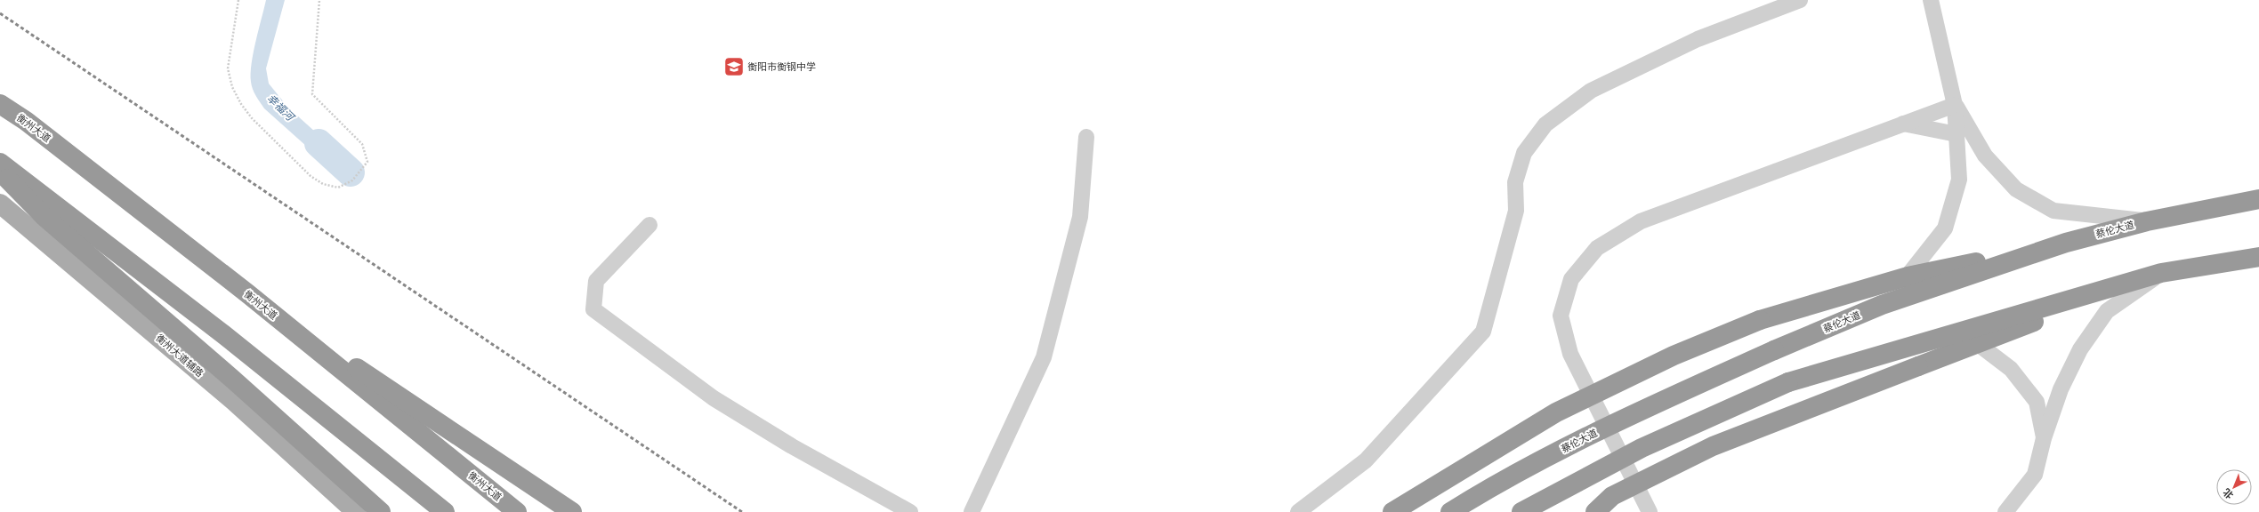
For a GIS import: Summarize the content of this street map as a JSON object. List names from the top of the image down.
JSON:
{
  "streets": {
    "highway": ["衡州大道", "蔡伦大道"],
    "main road": ["衡州大道辅路"]
  },
  "water": ["幸福河"],
  "places": {
    "school or university": ["衡阳市衡钢中学"]
  },
  "north": "bottom left"
}
